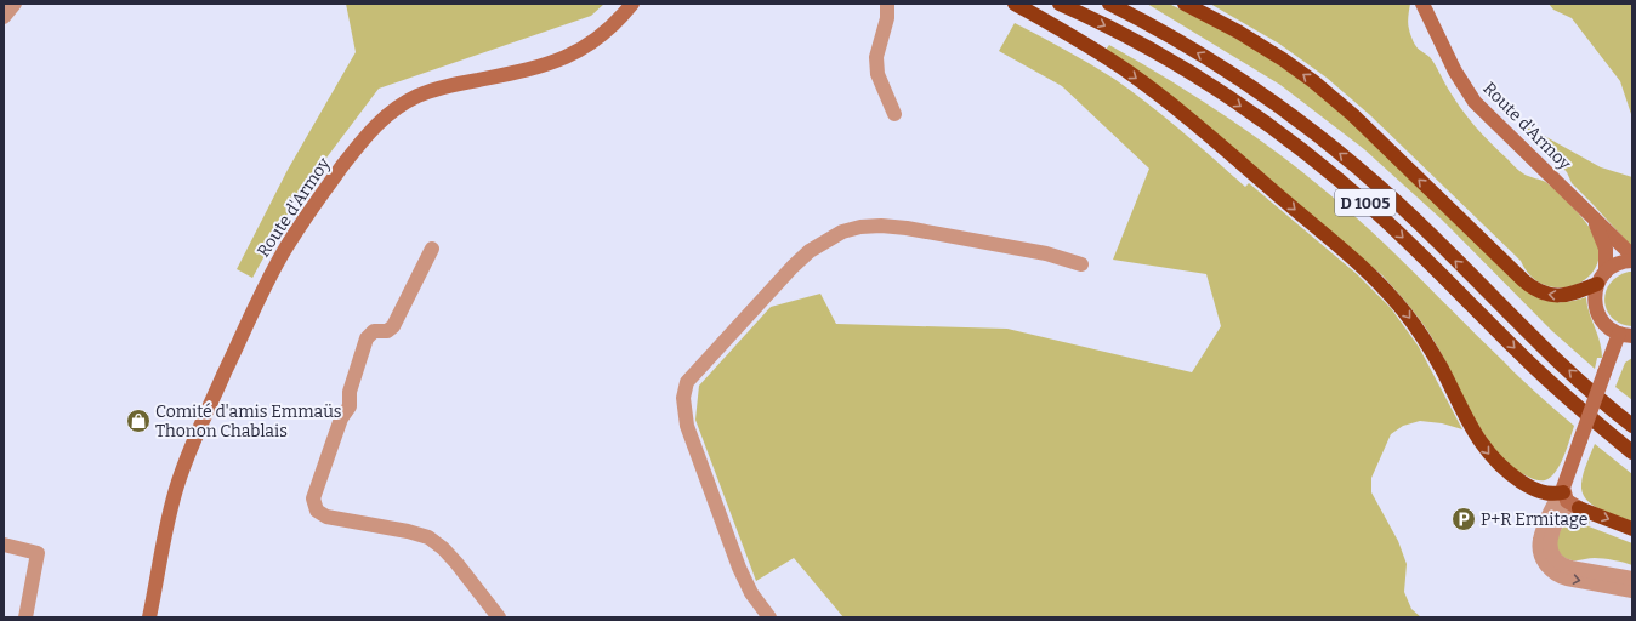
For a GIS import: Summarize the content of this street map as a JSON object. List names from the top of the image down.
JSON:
{
  "streets": {
    "highway": ["D 1005"],
    "main road": ["Route d'Armoy"]
  },
  "crossings": [
    ["Route d'Armoy", "D 1005"]
  ],
  "places": {
    "shop": ["Comité d'amis Emmaüs Thonon Chablais"],
    "parking": ["P+R Ermitage"]
  }
}
